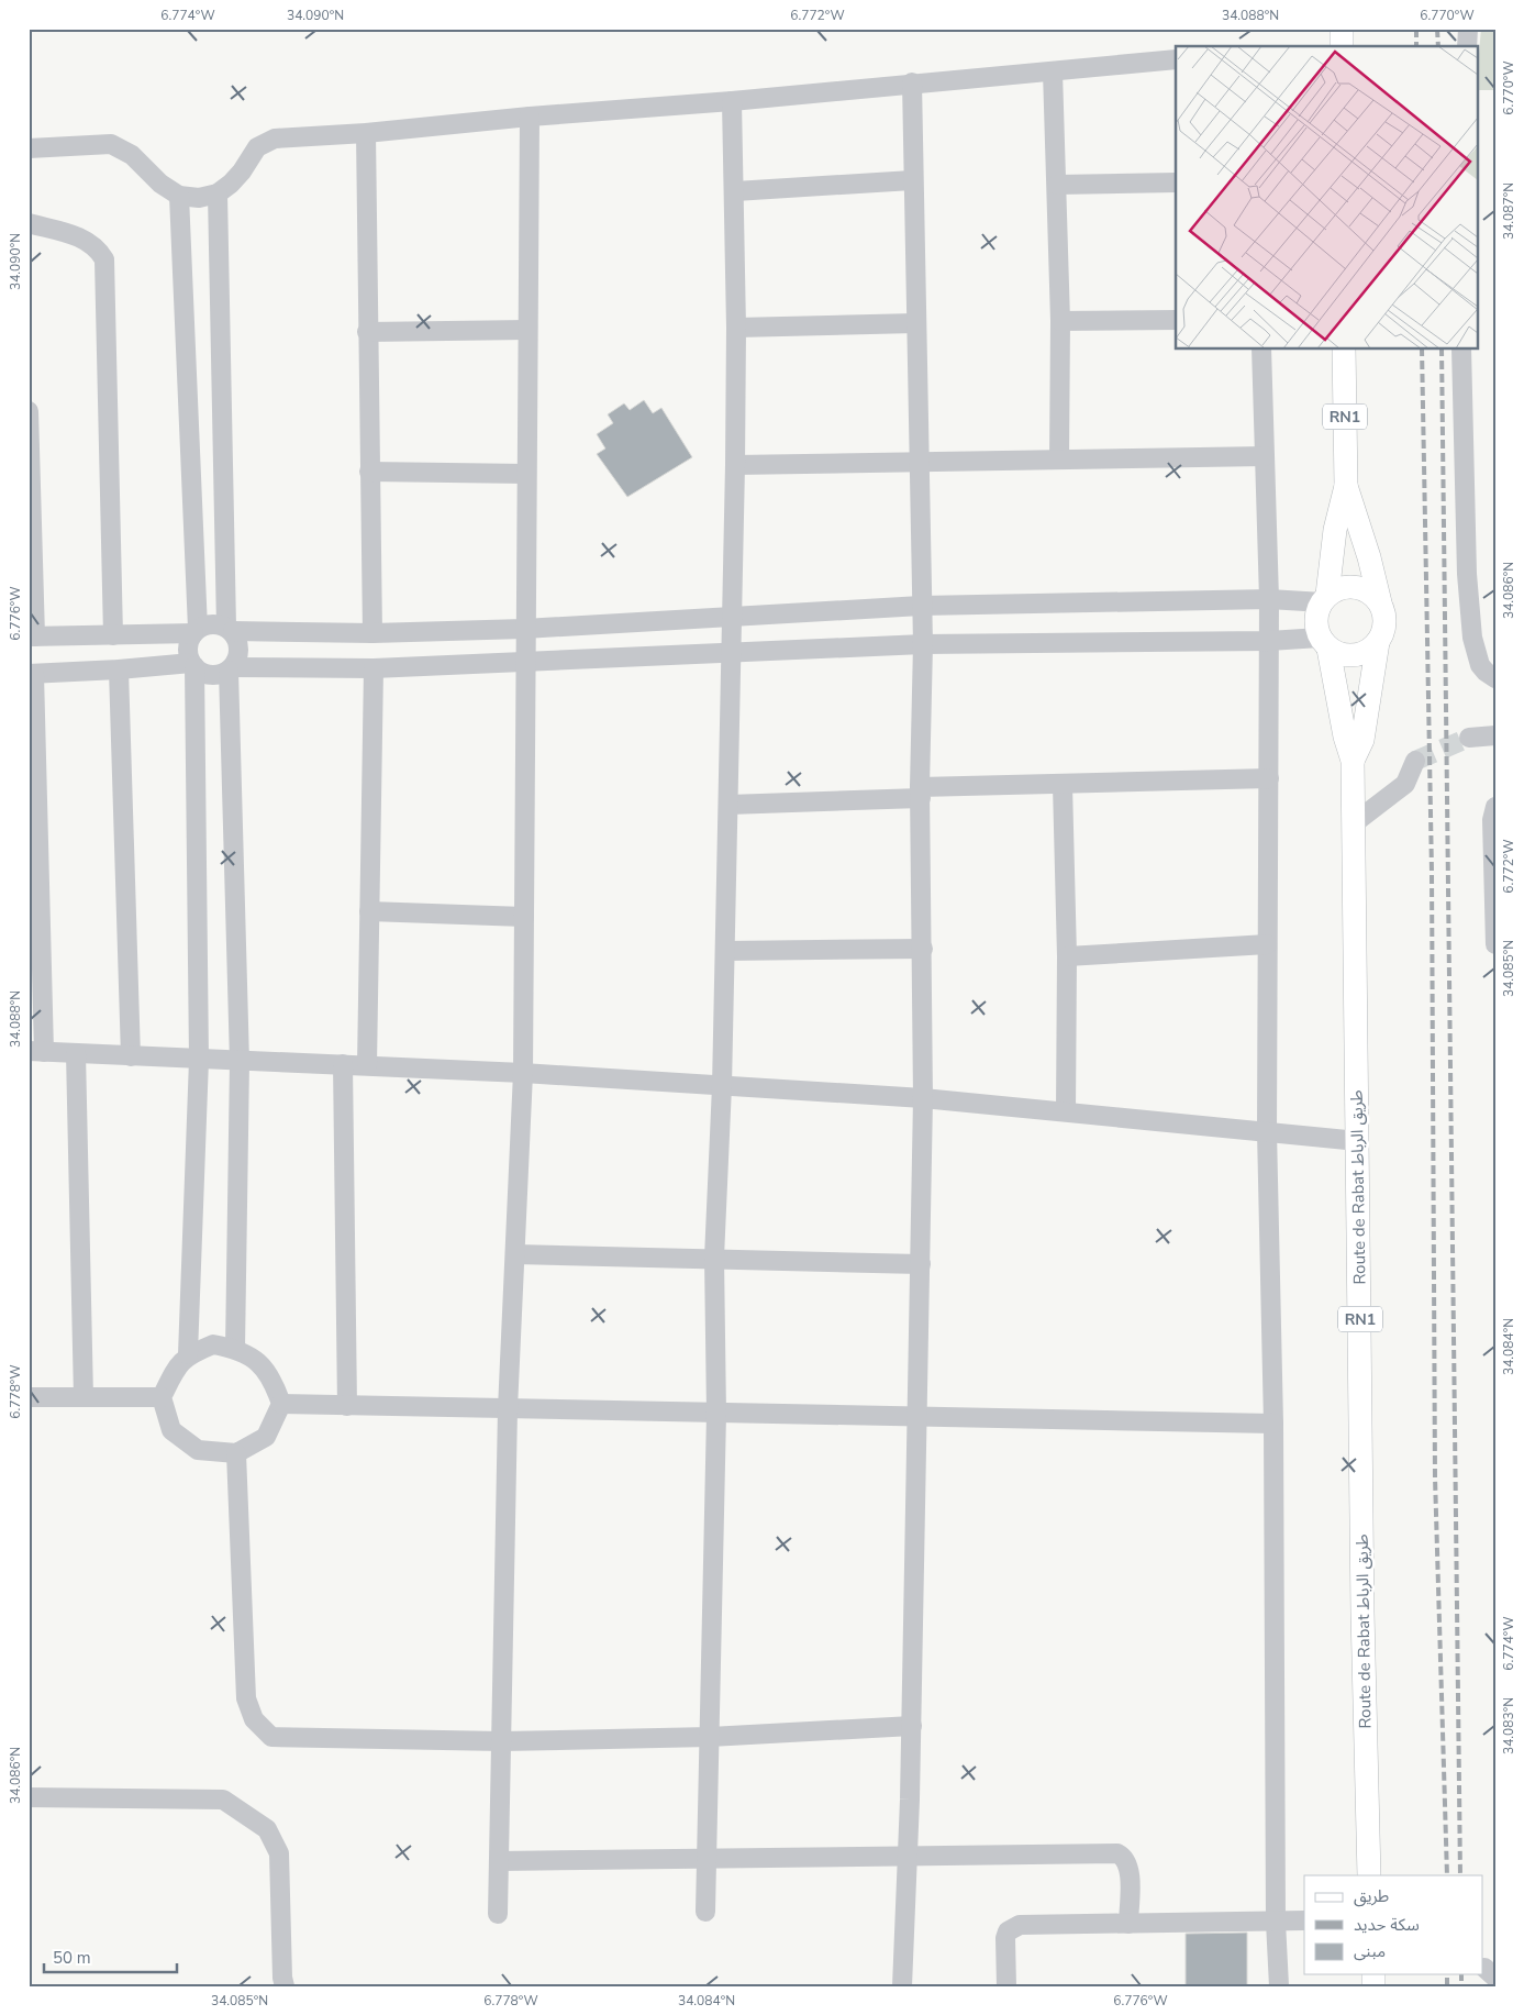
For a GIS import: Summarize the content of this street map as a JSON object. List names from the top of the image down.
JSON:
{
  "streets": {
    "main road": ["RN1", "Route de Rabat طريق الرباط"]
  },
  "crossings": [
    ["RN1", "Route de Rabat طريق الرباط"]
  ],
  "legend": ["طريق", "سكة حديد", "مبنى"],
  "scale_bar": "50 m",
  "coordinates": [
    "6.774°W",
    "34.090°N",
    "6.772°W",
    "34.088°N",
    "6.770°W",
    "34.087°N",
    "34.086°N",
    "6.776°W",
    "34.085°N",
    "34.084°N",
    "6.778°W",
    "34.083°N"
  ]
}
